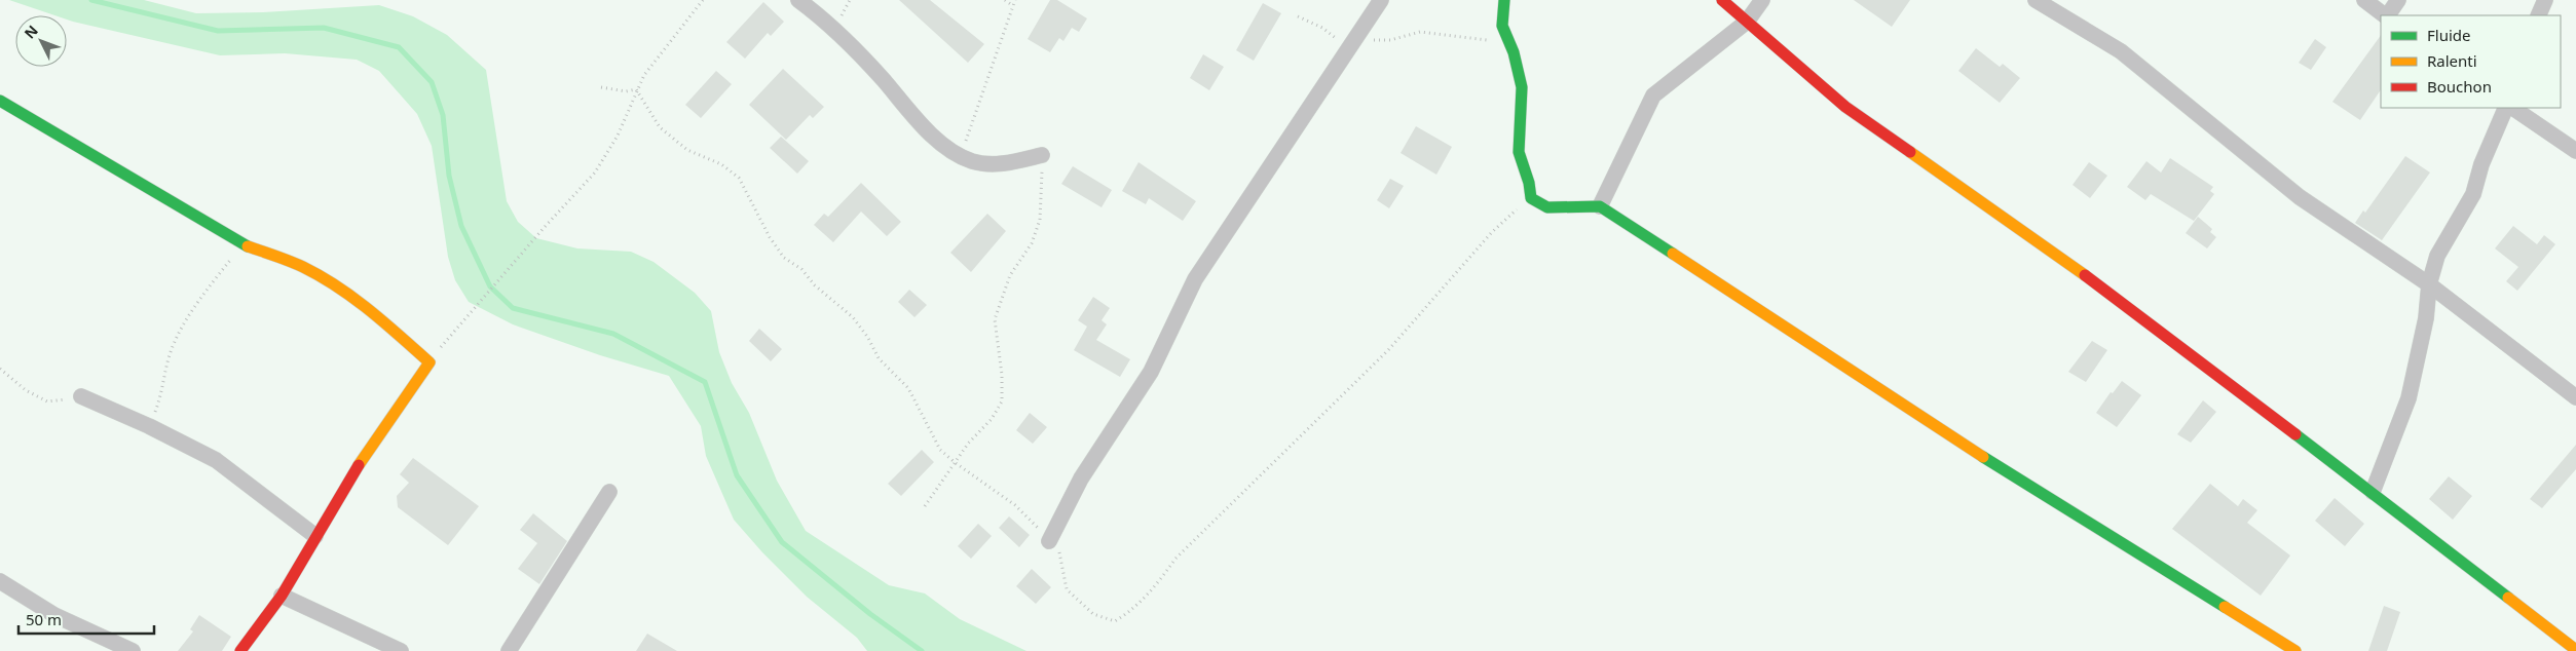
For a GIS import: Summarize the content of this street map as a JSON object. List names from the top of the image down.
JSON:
{
  "legend": ["Fluide", "Ralenti", "Bouchon"],
  "scale_bar": "50 m",
  "north": "top left"
}
